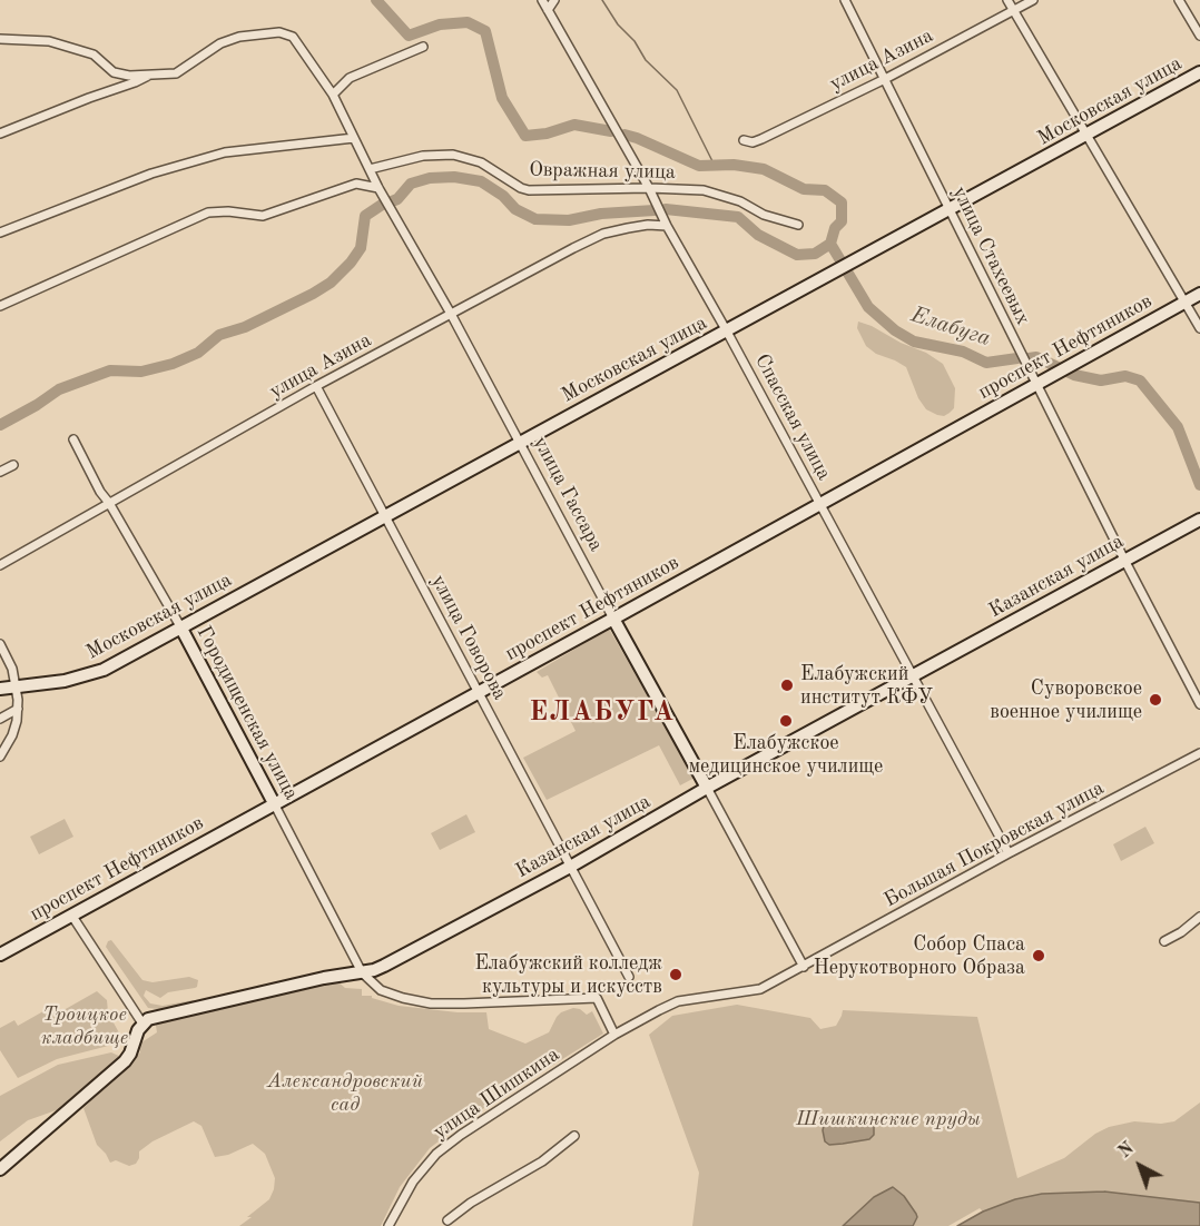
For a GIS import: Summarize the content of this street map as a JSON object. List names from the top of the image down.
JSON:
{
  "streets": {
    "main road": [
      "Московская улица",
      "проспект Нефтяников",
      "улица Гассара",
      "Казанская улица",
      "Городищенская улица"
    ],
    "street": [
      "улица Азина",
      "Овражная улица",
      "улица Стахеевых",
      "Спасская улица",
      "улица Говорова",
      "Большая Покровская улица",
      "улица Шишкина"
    ]
  },
  "crossings": [
    ["улица Азина", "улица Стахеевых"],
    ["улица Азина", "Спасская улица"],
    ["улица Азина", "улица Гассара"],
    ["улица Азина", "улица Говорова"],
    ["улица Азина", "Городищенская улица"],
    ["Московская улица", "улица Стахеевых"],
    ["Московская улица", "Спасская улица"],
    ["Московская улица", "улица Гассара"],
    ["Московская улица", "улица Говорова"],
    ["Московская улица", "Городищенская улица"],
    ["Овражная улица", "Спасская улица"],
    ["Овражная улица", "улица Гассара"],
    ["улица Стахеевых", "проспект Нефтяников"],
    ["улица Стахеевых", "Казанская улица"],
    ["проспект Нефтяников", "Спасская улица"],
    ["проспект Нефтяников", "улица Гассара"],
    ["проспект Нефтяников", "улица Говорова"],
    ["проспект Нефтяников", "Городищенская улица"],
    ["Спасская улица", "Казанская улица"],
    ["Спасская улица", "Большая Покровская улица"],
    ["улица Гассара", "Казанская улица"],
    ["улица Гассара", "Большая Покровская улица"],
    ["Казанская улица", "улица Говорова"],
    ["Казанская улица", "Городищенская улица"],
    ["Большая Покровская улица", "улица Шишкина"]
  ],
  "districts": ["ЕЛАБУГА"],
  "water": ["Елабуга"],
  "parks": ["Троицкое кладбище", "Александровский сад", "Шишкинские пруды"],
  "places": [
    "Елабужский институт КФУ",
    "Суворовское военное училище",
    "Елабужское медицинское училище",
    "Собор Спаса Нерукотворного Образа",
    "Елабужский колледж культуры и искусств"
  ],
  "north": "top left"
}
